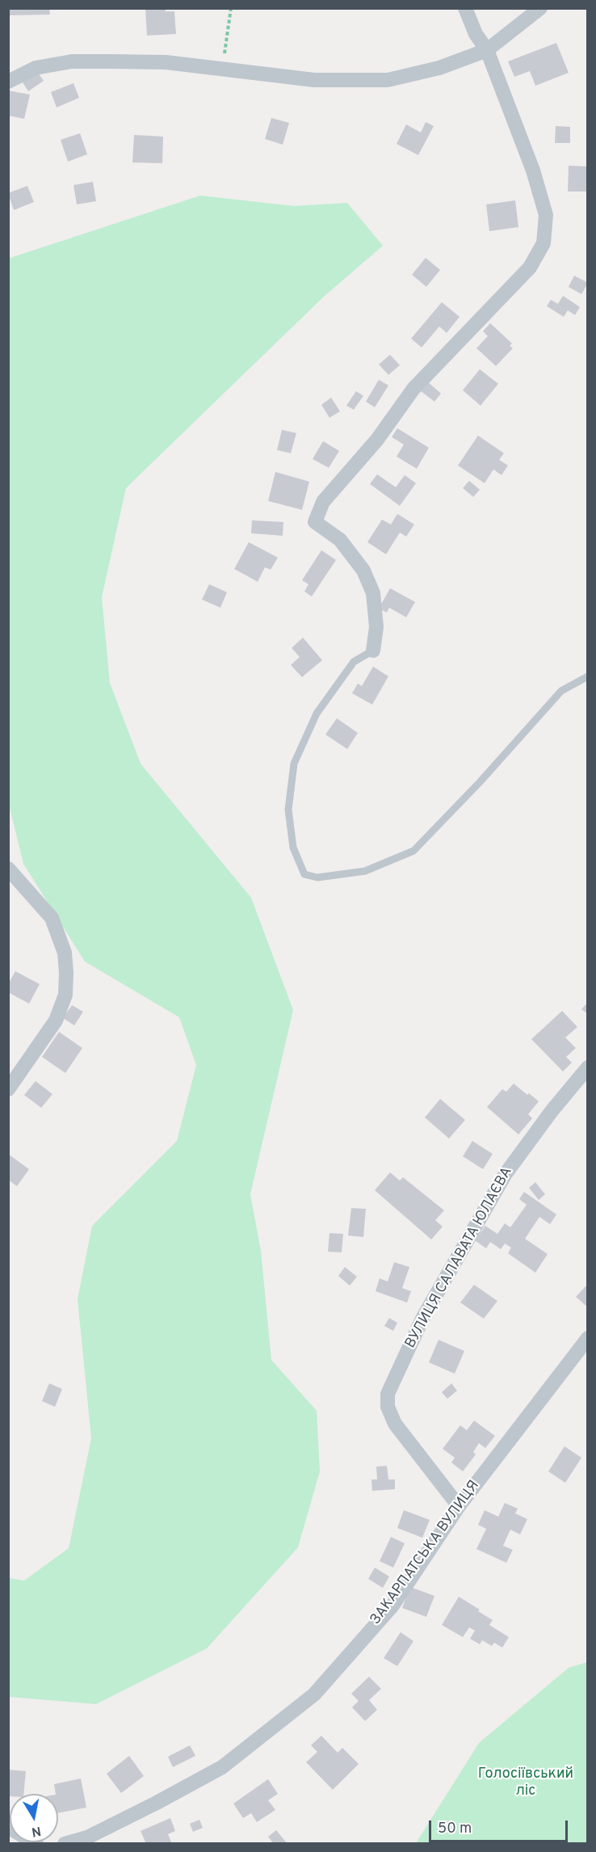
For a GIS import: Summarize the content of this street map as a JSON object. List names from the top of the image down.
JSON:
{
  "streets": {
    "street": ["ВУЛИЦЯ САЛАВАТА ЮЛАЄВА", "ЗАКАРПАТСЬКА ВУЛИЦЯ"]
  },
  "crossings": [
    ["ВУЛИЦЯ САЛАВАТА ЮЛАЄВА", "ЗАКАРПАТСЬКА ВУЛИЦЯ"]
  ],
  "parks": ["Голосіївський ліс"],
  "scale_bar": "50 m",
  "north": "bottom"
}
